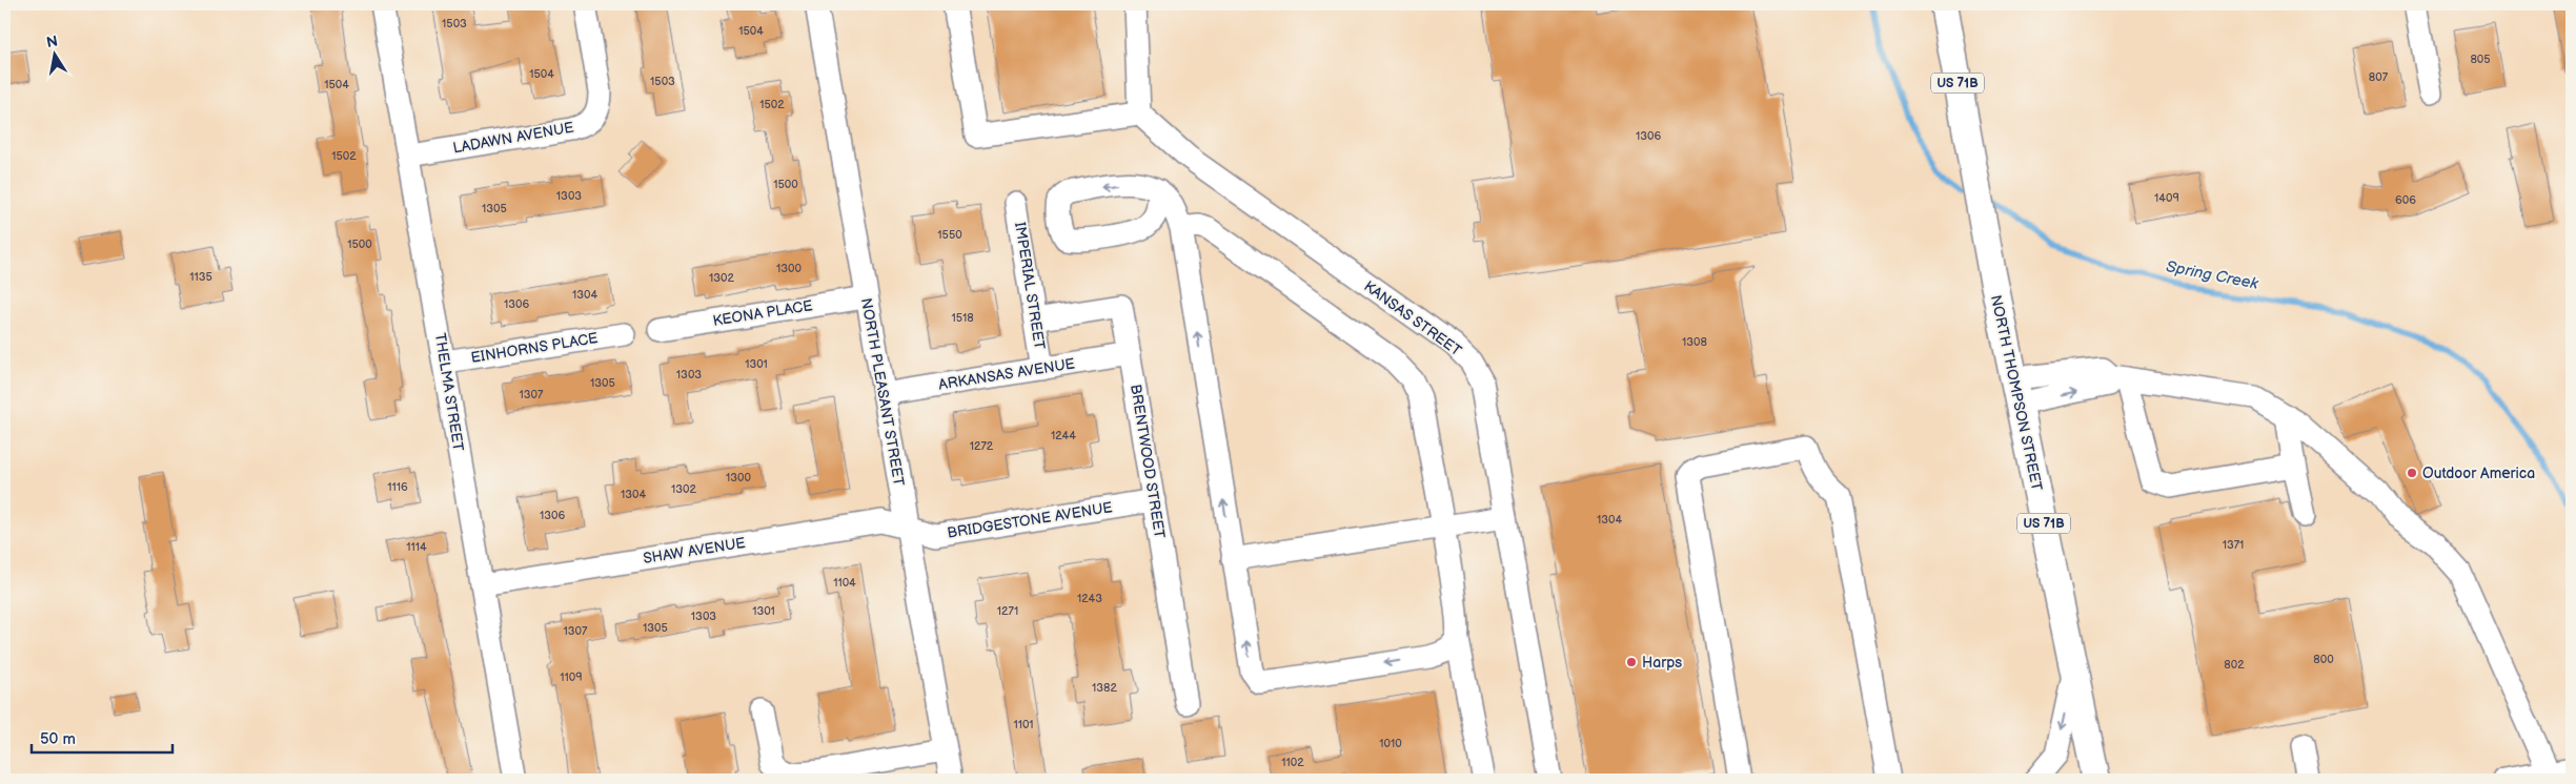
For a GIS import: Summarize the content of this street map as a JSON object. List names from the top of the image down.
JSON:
{
  "streets": {
    "main road": ["US 71B", "NORTH THOMPSON STREET"],
    "street": [
      "LADAWN AVENUE",
      "IMPERIAL STREET",
      "KEONA PLACE",
      "KANSAS STREET",
      "EINHORNS PLACE",
      "ARKANSAS AVENUE",
      "THELMA STREET",
      "NORTH PLEASANT STREET",
      "BRENTWOOD STREET",
      "BRIDGESTONE AVENUE",
      "SHAW AVENUE"
    ]
  },
  "crossings": [
    ["LADAWN AVENUE", "THELMA STREET"],
    ["IMPERIAL STREET", "ARKANSAS AVENUE"],
    ["IMPERIAL STREET", "BRENTWOOD STREET"],
    ["KEONA PLACE", "NORTH PLEASANT STREET"],
    ["EINHORNS PLACE", "THELMA STREET"],
    ["ARKANSAS AVENUE", "NORTH PLEASANT STREET"],
    ["ARKANSAS AVENUE", "BRENTWOOD STREET"],
    ["THELMA STREET", "SHAW AVENUE"],
    ["NORTH PLEASANT STREET", "BRIDGESTONE AVENUE"],
    ["NORTH PLEASANT STREET", "SHAW AVENUE"],
    ["BRENTWOOD STREET", "BRIDGESTONE AVENUE"],
    ["BRIDGESTONE AVENUE", "SHAW AVENUE"]
  ],
  "water": ["Spring Creek"],
  "places": ["Outdoor America", "Harps"],
  "house_numbers": [
    "1503",
    "1504",
    "805",
    "1504",
    "807",
    "1503",
    "1504",
    "1502",
    "1306",
    "1502",
    "1500",
    "1303",
    "1409",
    "606",
    "1305",
    "1550",
    "1500",
    "1300",
    "1135",
    "1302",
    "1304",
    "1306",
    "1518",
    "1308",
    "1301",
    "1303",
    "1305",
    "1307",
    "1244",
    "1272",
    "1300",
    "1116",
    "1302",
    "1304",
    "1306",
    "1304",
    "1371",
    "1114",
    "1104",
    "1243",
    "1301",
    "1271",
    "1303",
    "1305",
    "1307",
    "800",
    "802",
    "1109",
    "1382",
    "1101",
    "1010",
    "1102"
  ],
  "scale_bar": "50 m",
  "north": "top"
}
